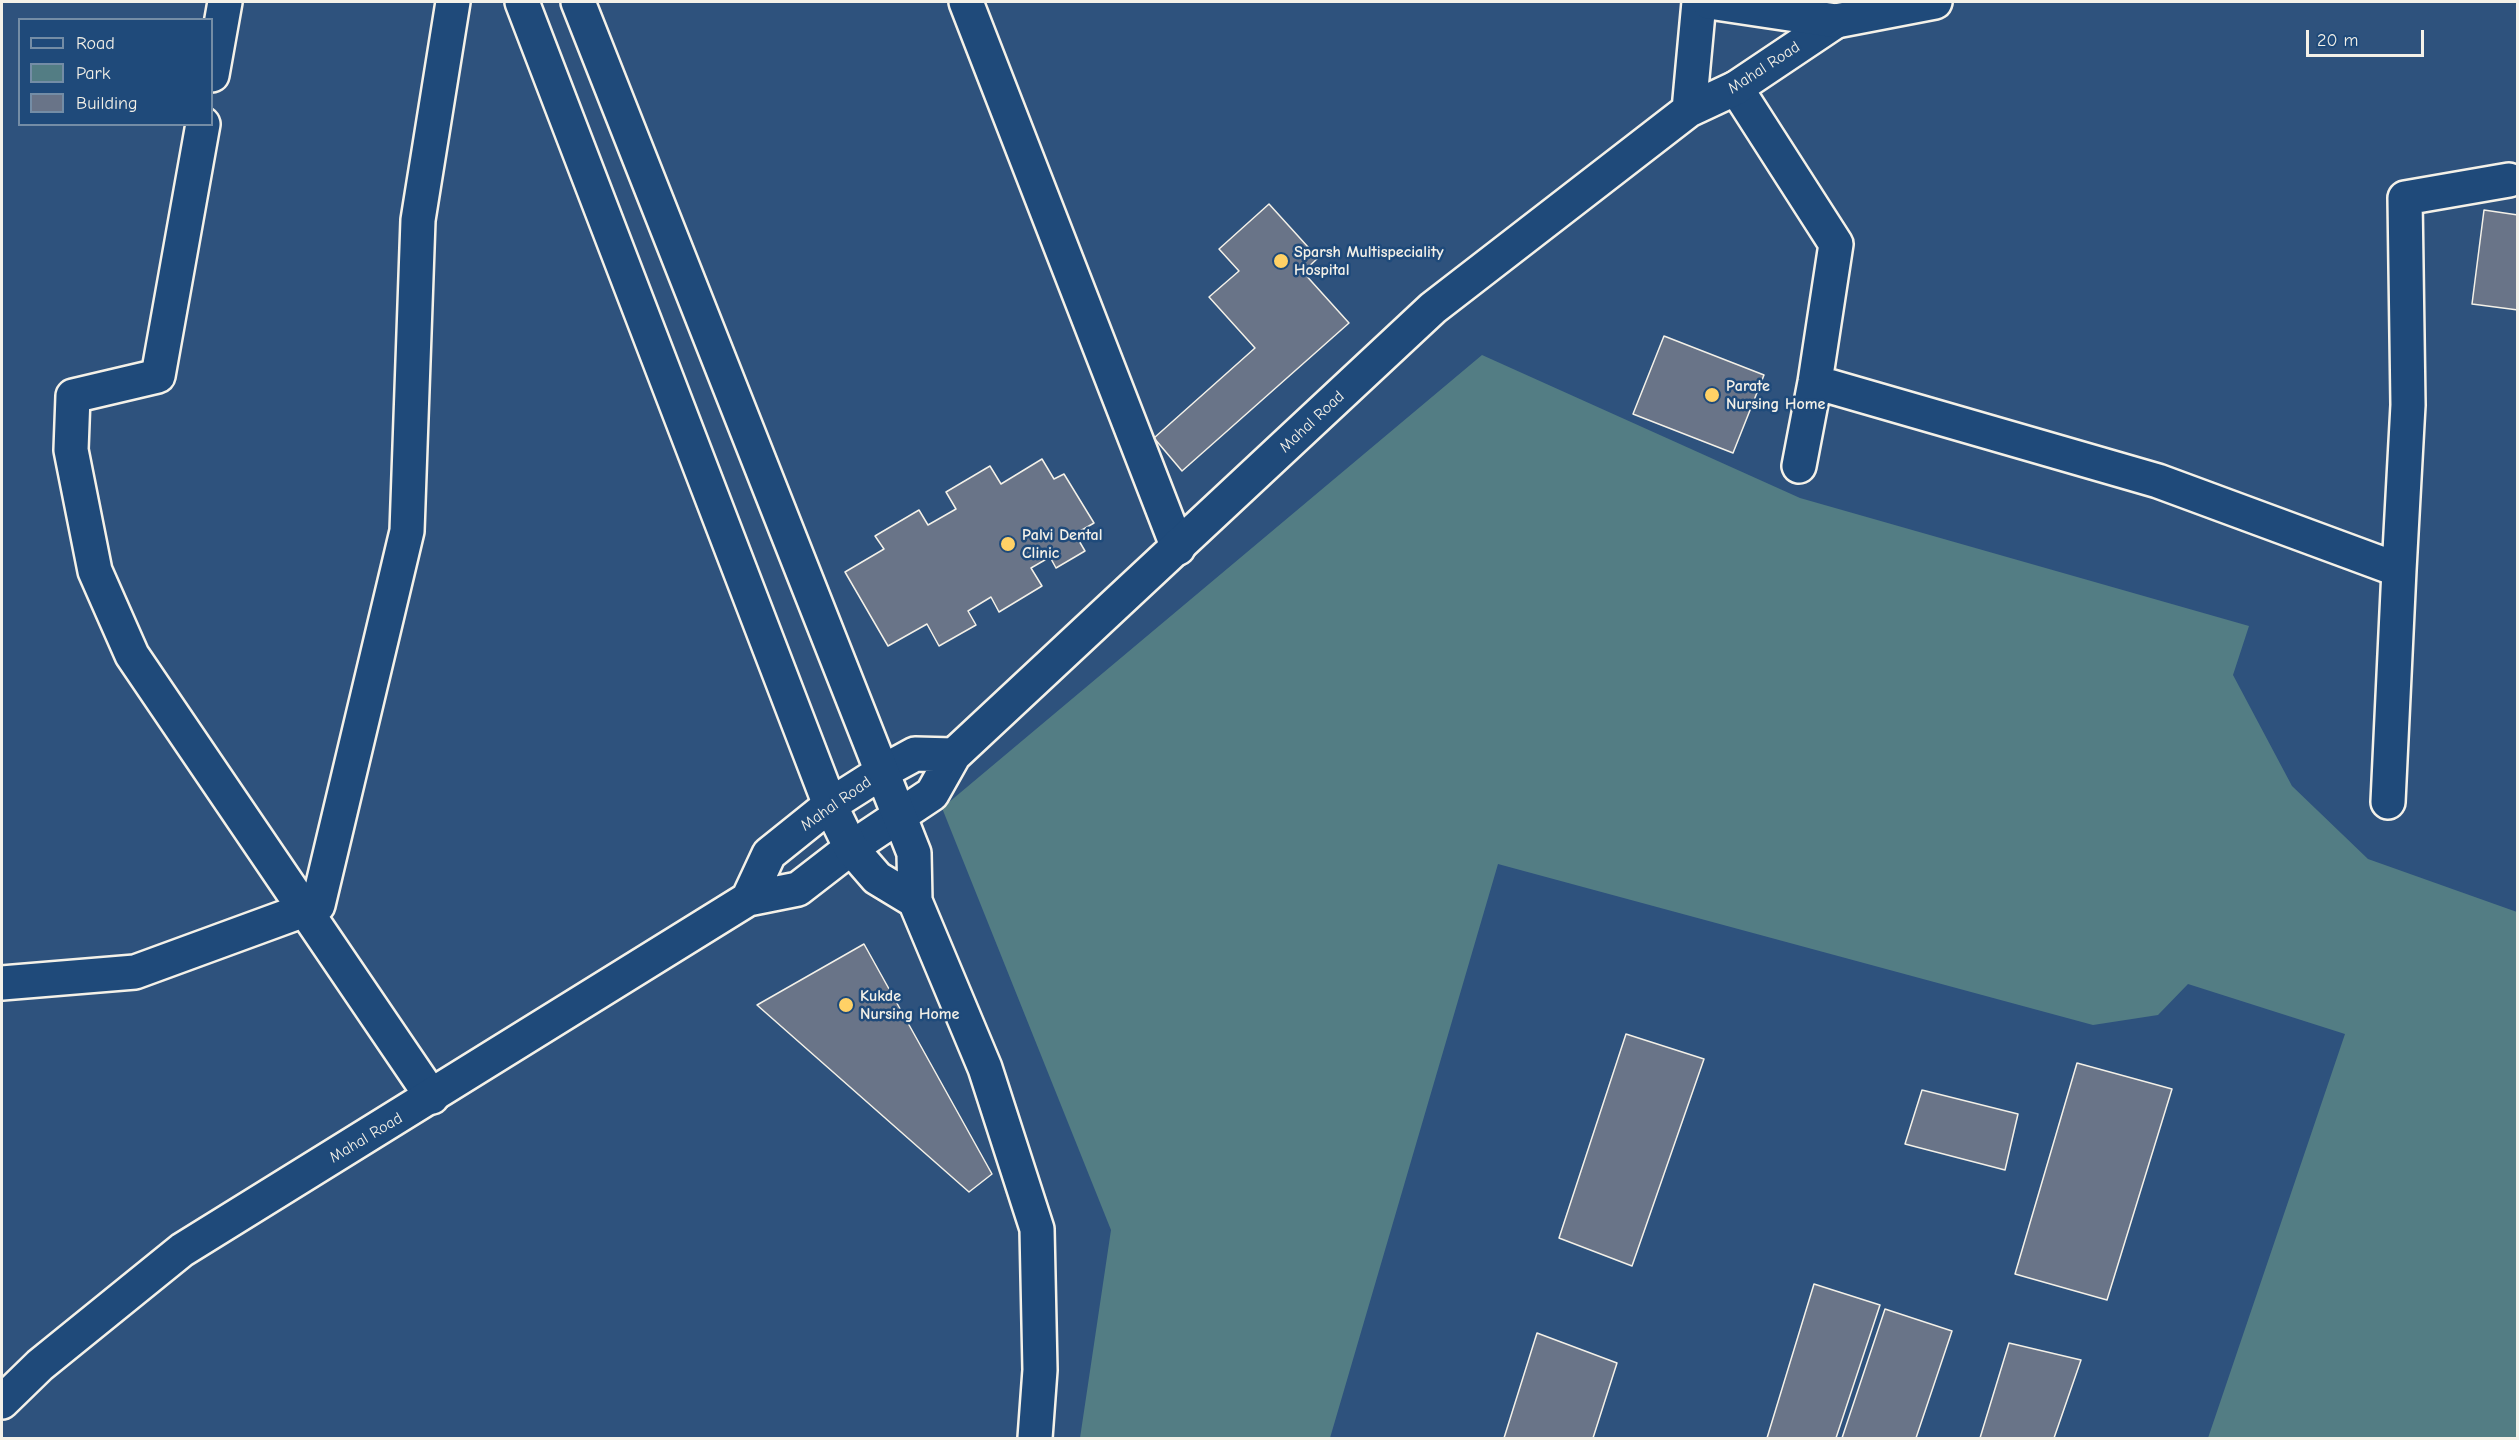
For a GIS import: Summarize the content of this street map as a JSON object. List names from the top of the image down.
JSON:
{
  "streets": {
    "street": ["Mahal Road"]
  },
  "places": [
    "Sparsh Multispeciality Hospital",
    "Parate Nursing Home",
    "Palvi Dental Clinic",
    "Kukde Nursing Home"
  ],
  "legend": ["Road", "Park", "Building"],
  "scale_bar": "20 m"
}
